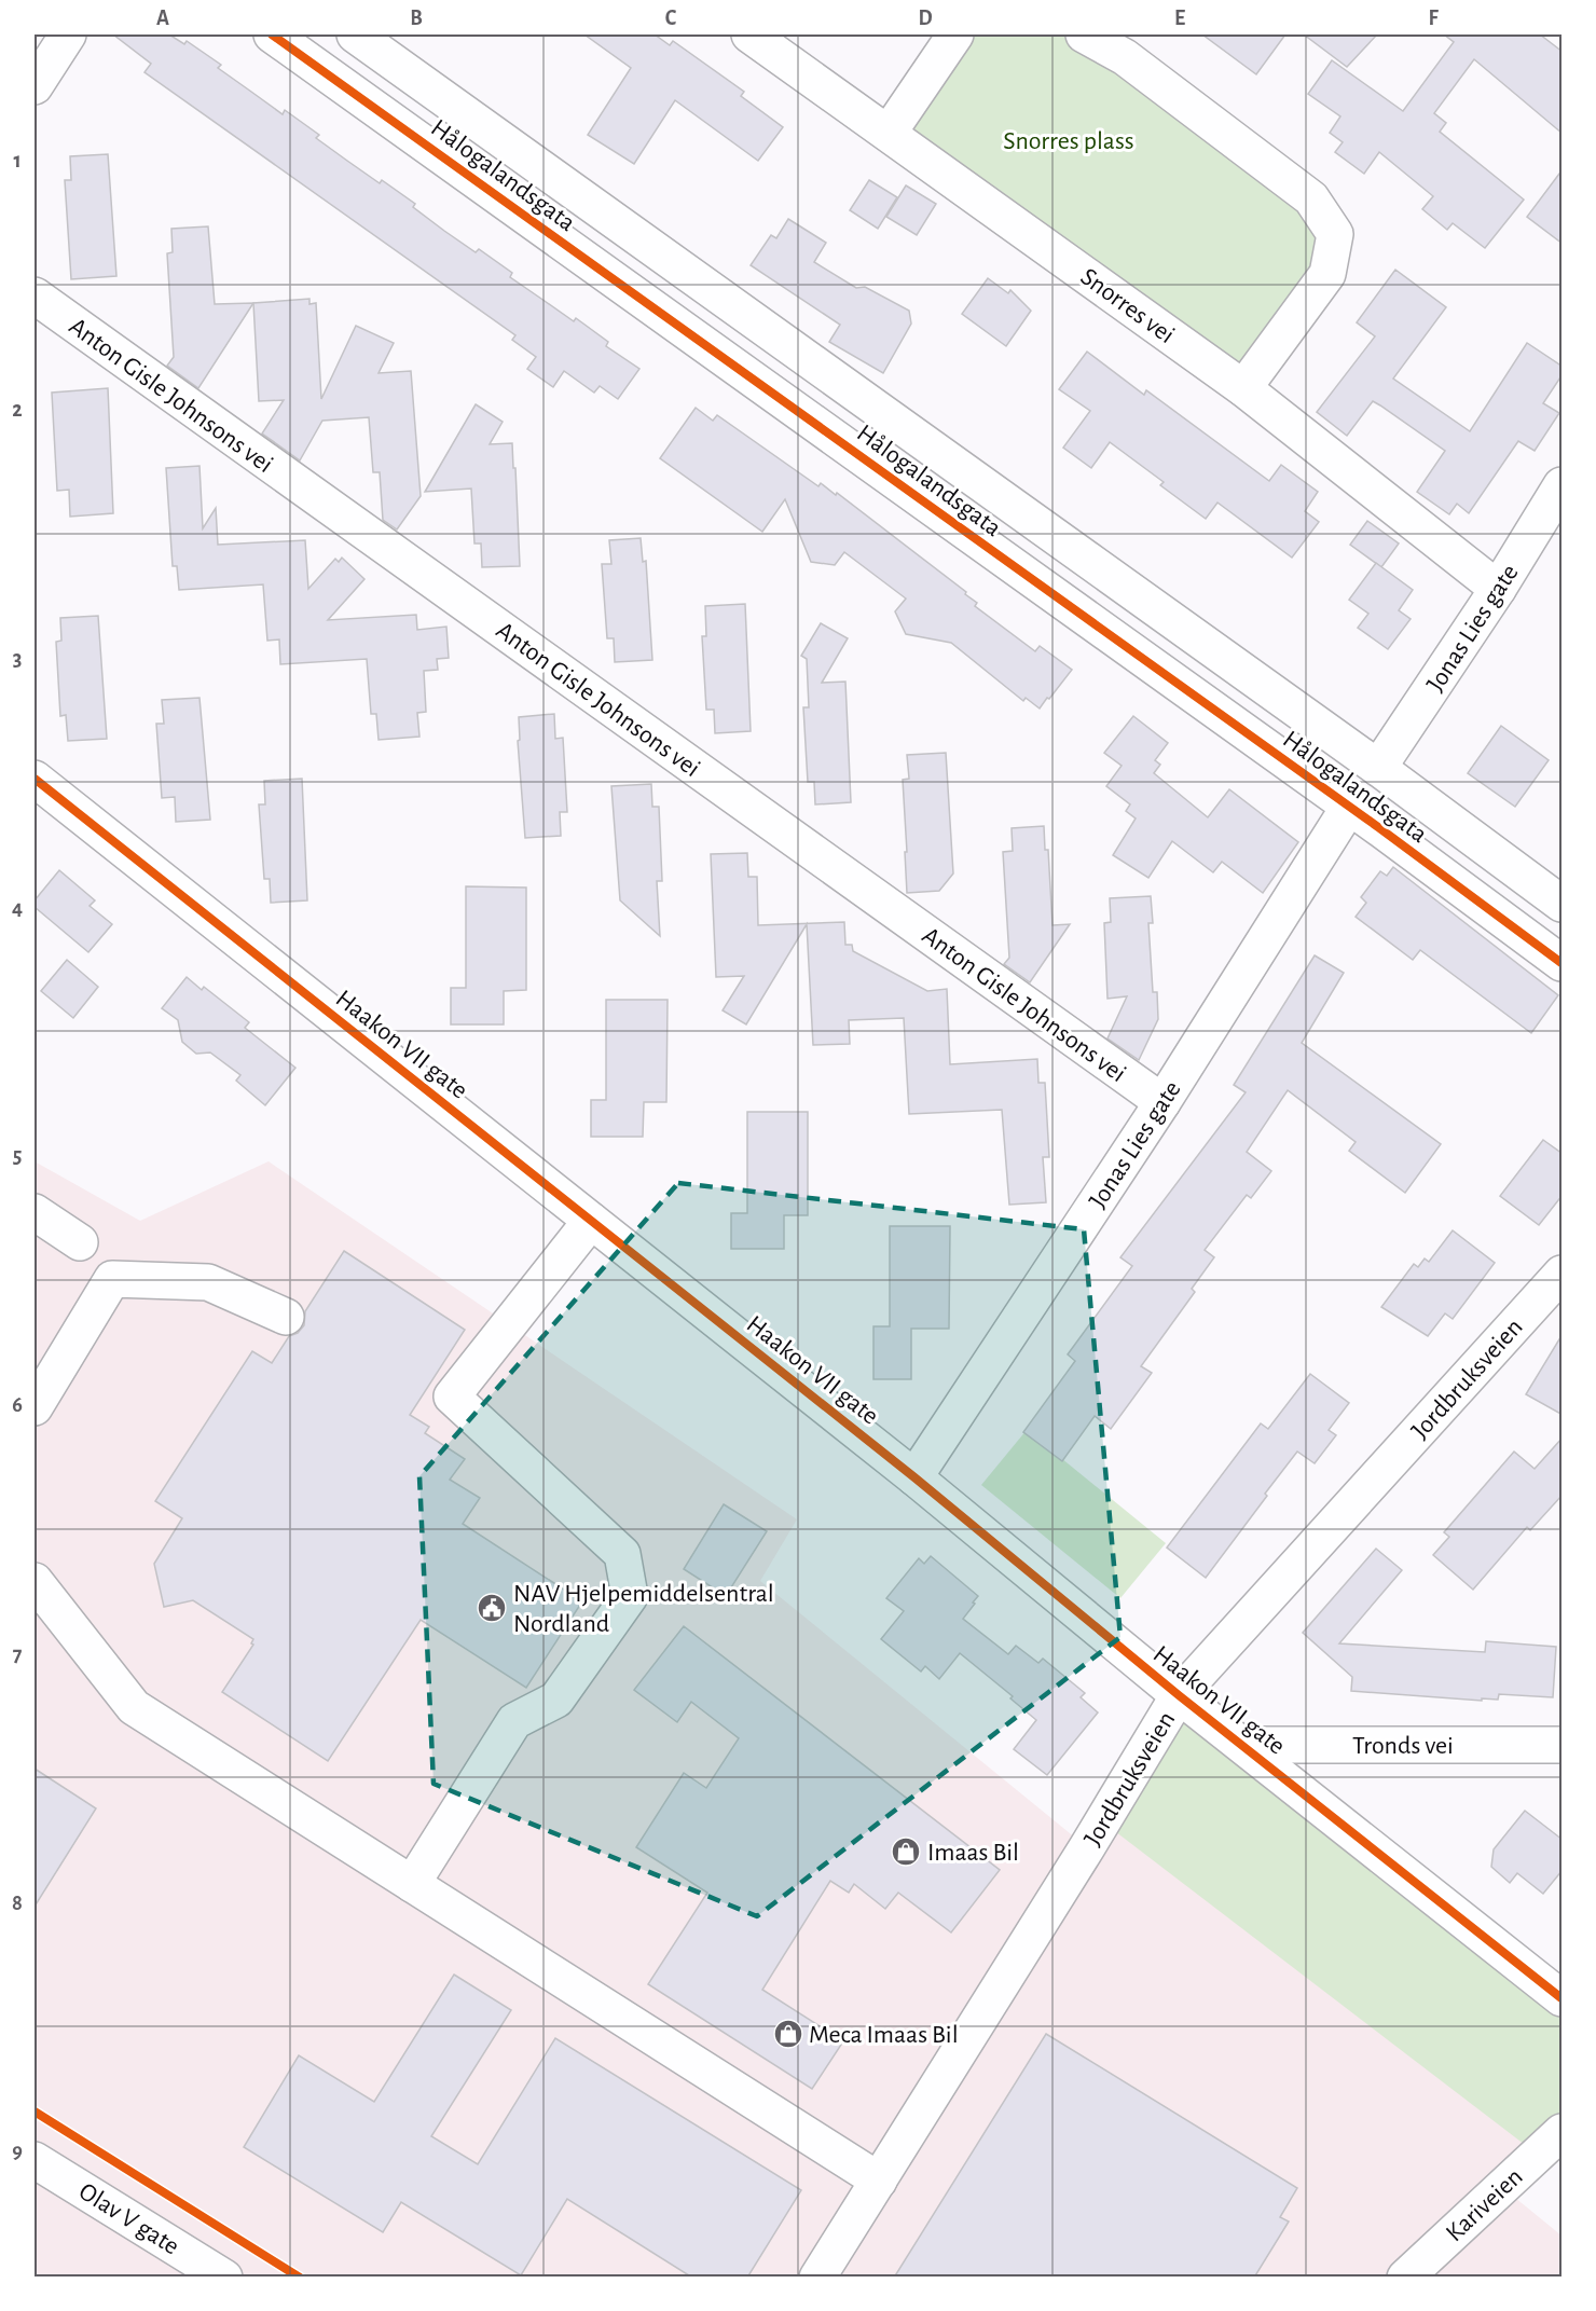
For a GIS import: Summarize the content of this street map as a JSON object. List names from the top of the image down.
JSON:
{
  "streets": {
    "main road": [
      "Hålogalandsgata",
      "Snorres vei",
      "Anton Gisle Johnsons vei",
      "Jonas Lies gate",
      "Haakon VII gate",
      "Jordbruksveien",
      "Tronds vei",
      "Kariveien",
      "Olav V gate"
    ]
  },
  "crossings": [
    ["Hålogalandsgata", "Jonas Lies gate"],
    ["Snorres vei", "Jonas Lies gate"],
    ["Anton Gisle Johnsons vei", "Jonas Lies gate"],
    ["Jonas Lies gate", "Haakon VII gate"],
    ["Haakon VII gate", "Jordbruksveien"],
    ["Haakon VII gate", "Tronds vei"]
  ],
  "parks": ["Snorres plass"],
  "places": {
    "public building": ["NAV Hjelpemiddelsentral Nordland"],
    "shop": ["Imaas Bil", "Meca Imaas Bil"]
  },
  "grid": {
    "columns": [
      "A",
      "B",
      "C",
      "D",
      "E",
      "F"
    ],
    "rows": [
      "1",
      "2",
      "3",
      "4",
      "5",
      "6",
      "7",
      "8",
      "9"
    ]
  }
}
